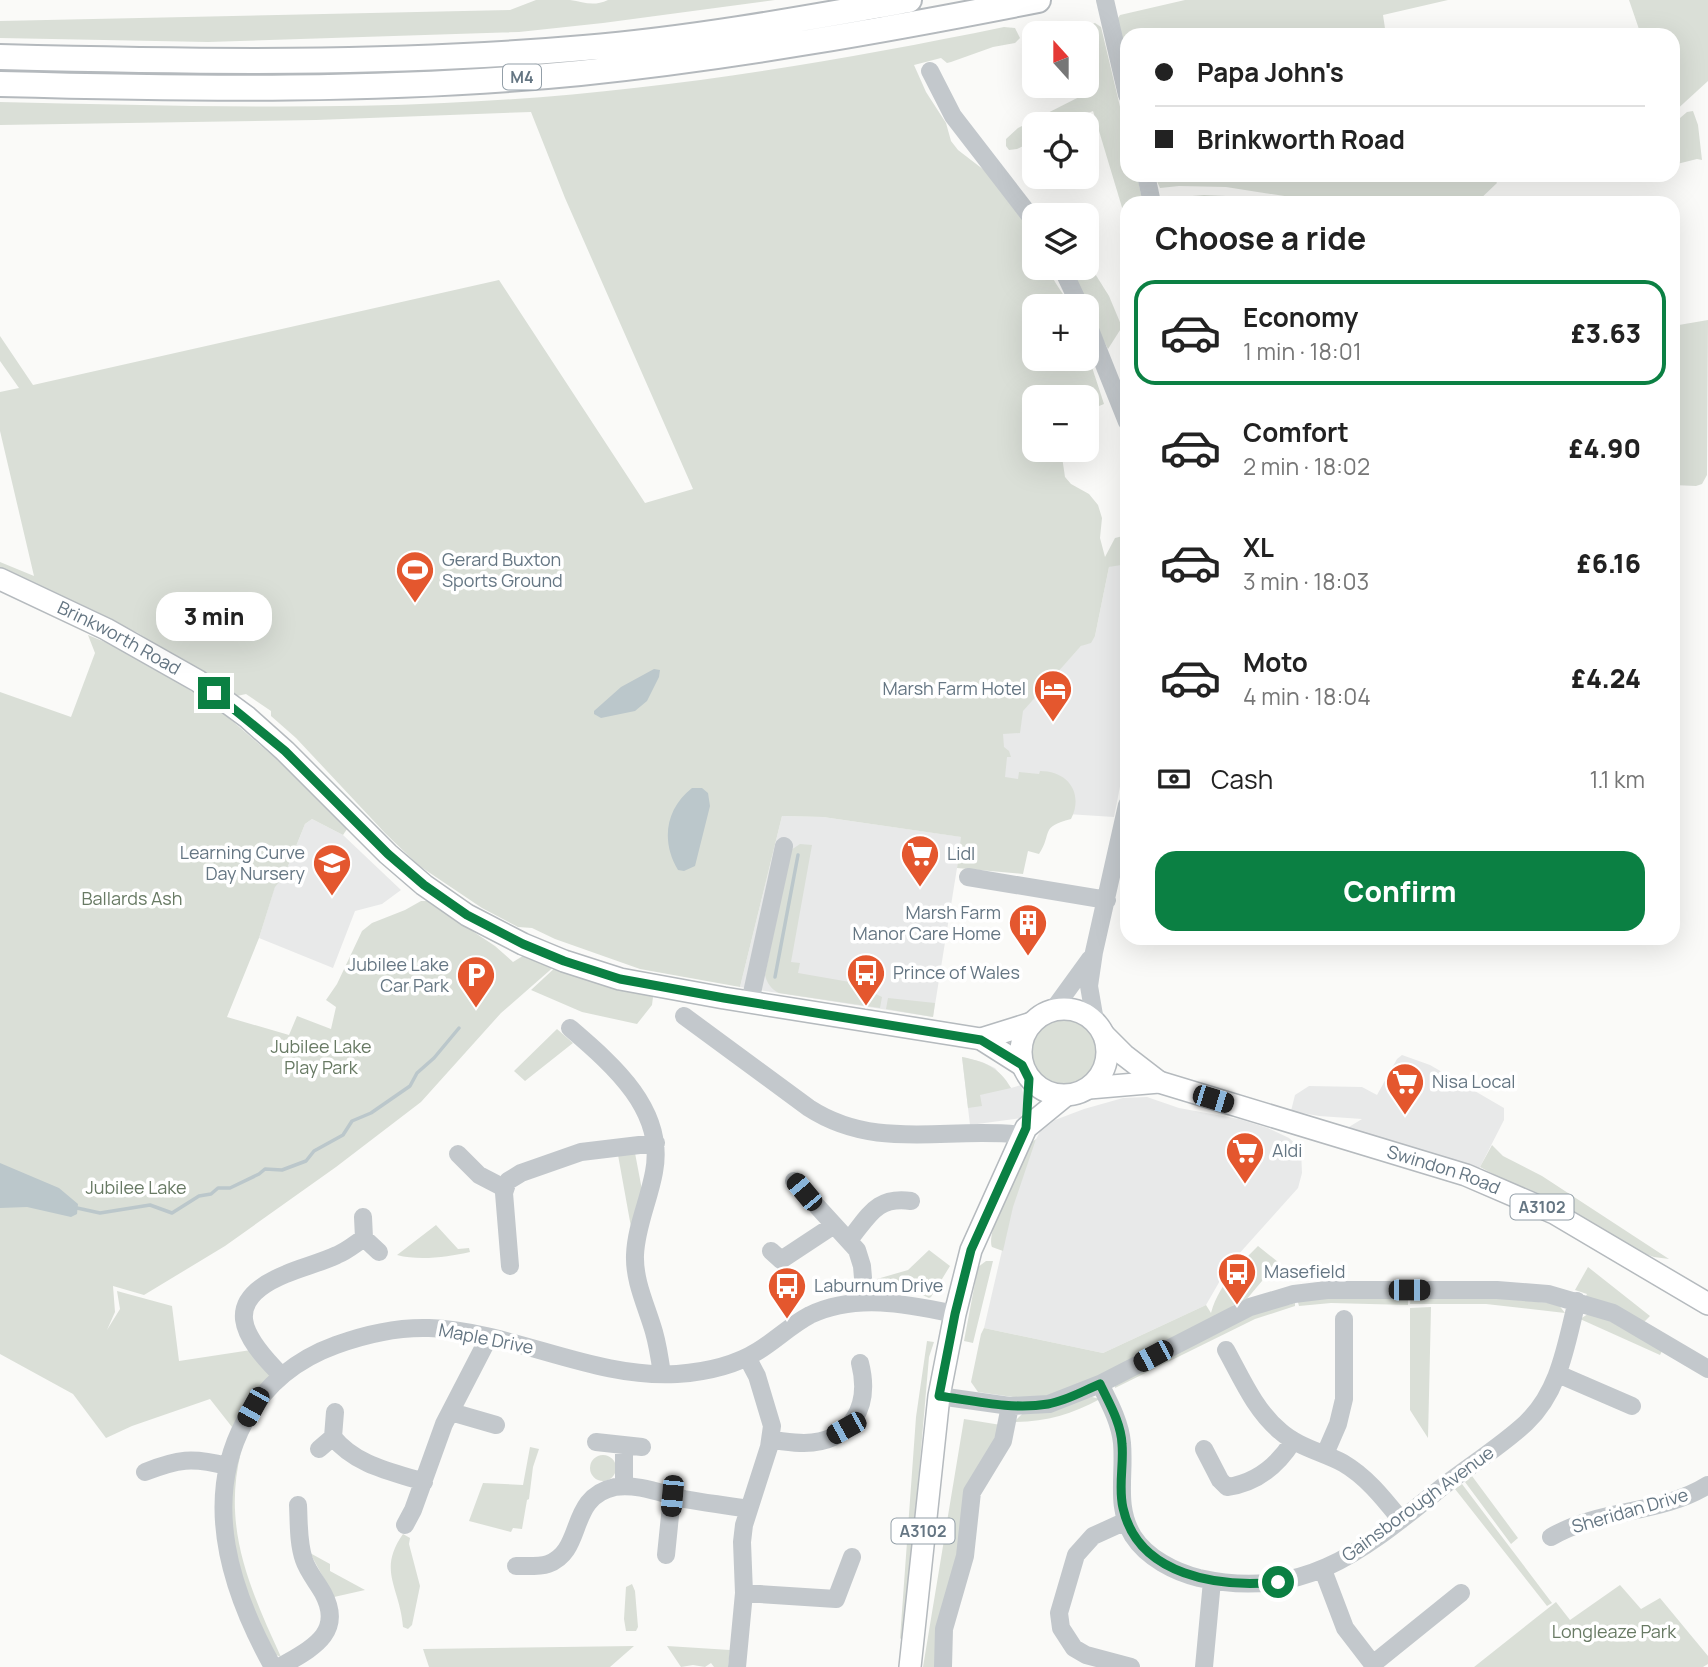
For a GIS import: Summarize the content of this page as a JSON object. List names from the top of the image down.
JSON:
{
  "streets": {
    "highway": ["M4"],
    "main road": ["Brinkworth Road", "Swindon Road", "A3102"],
    "street": ["Maple Drive", "Gainsborough Avenue", "Sheridan Drive"]
  },
  "crossings": [
    ["Swindon Road", "A3102"],
    ["A3102", "Maple Drive"]
  ],
  "parks": [
    "Ballards Ash",
    "Jubilee Lake Play Park",
    "Jubilee Lake",
    "Longleaze Park"
  ],
  "places": {
    "sports": ["Gerard Buxton Sports Ground"],
    "hotel": ["Marsh Farm Hotel"],
    "supermarket": ["Lidl", "Nisa Local", "Aldi"],
    "school or university": ["Learning Curve Day Nursery"],
    "building": ["Marsh Farm Manor Care Home"],
    "bus stop": ["Prince of Wales", "Masefield", "Laburnum Drive"],
    "parking": ["Jubilee Lake Car Park"]
  },
  "north": "top",
  "page": {
    "map_buttons": ["+", "−"],
    "banner": ["Papa John's", "Brinkworth Road"],
    "heading": "Choose a ride",
    "list": [
      {
        "name": "Economy",
        "note": "1 min · 18:01",
        "value": "£3.63"
      },
      {
        "name": "Comfort",
        "note": "2 min · 18:02",
        "value": "£4.90"
      },
      {
        "name": "XL",
        "note": "3 min · 18:03",
        "value": "£6.16"
      },
      {
        "name": "Moto",
        "note": "4 min · 18:04",
        "value": "£4.24"
      }
    ],
    "bubble": "3 min",
    "pay": ["Cash", "1.1 km"],
    "buttons": "Confirm"
  }
}
